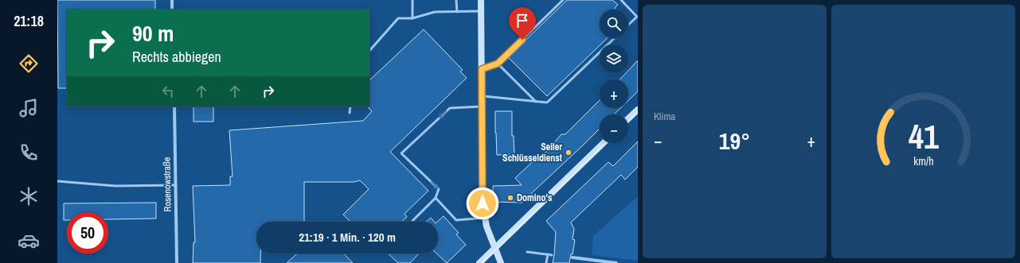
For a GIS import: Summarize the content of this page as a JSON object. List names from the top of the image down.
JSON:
{
  "streets": {
    "street": ["Rosenowstraße"]
  },
  "places": ["Seiler Schlüsseldienst", "Domino's"],
  "page": {
    "tabs": "21:18",
    "tile": "Klima",
    "map_buttons": ["+", "−"],
    "turn": ["90 m", "Rechts abbiegen"],
    "heat": ["−", "19°", "+"],
    "limit": "50",
    "trip": "21:19 · 1 Min. · 120 m",
    "gauge": ["41", "km/h"]
  }
}
